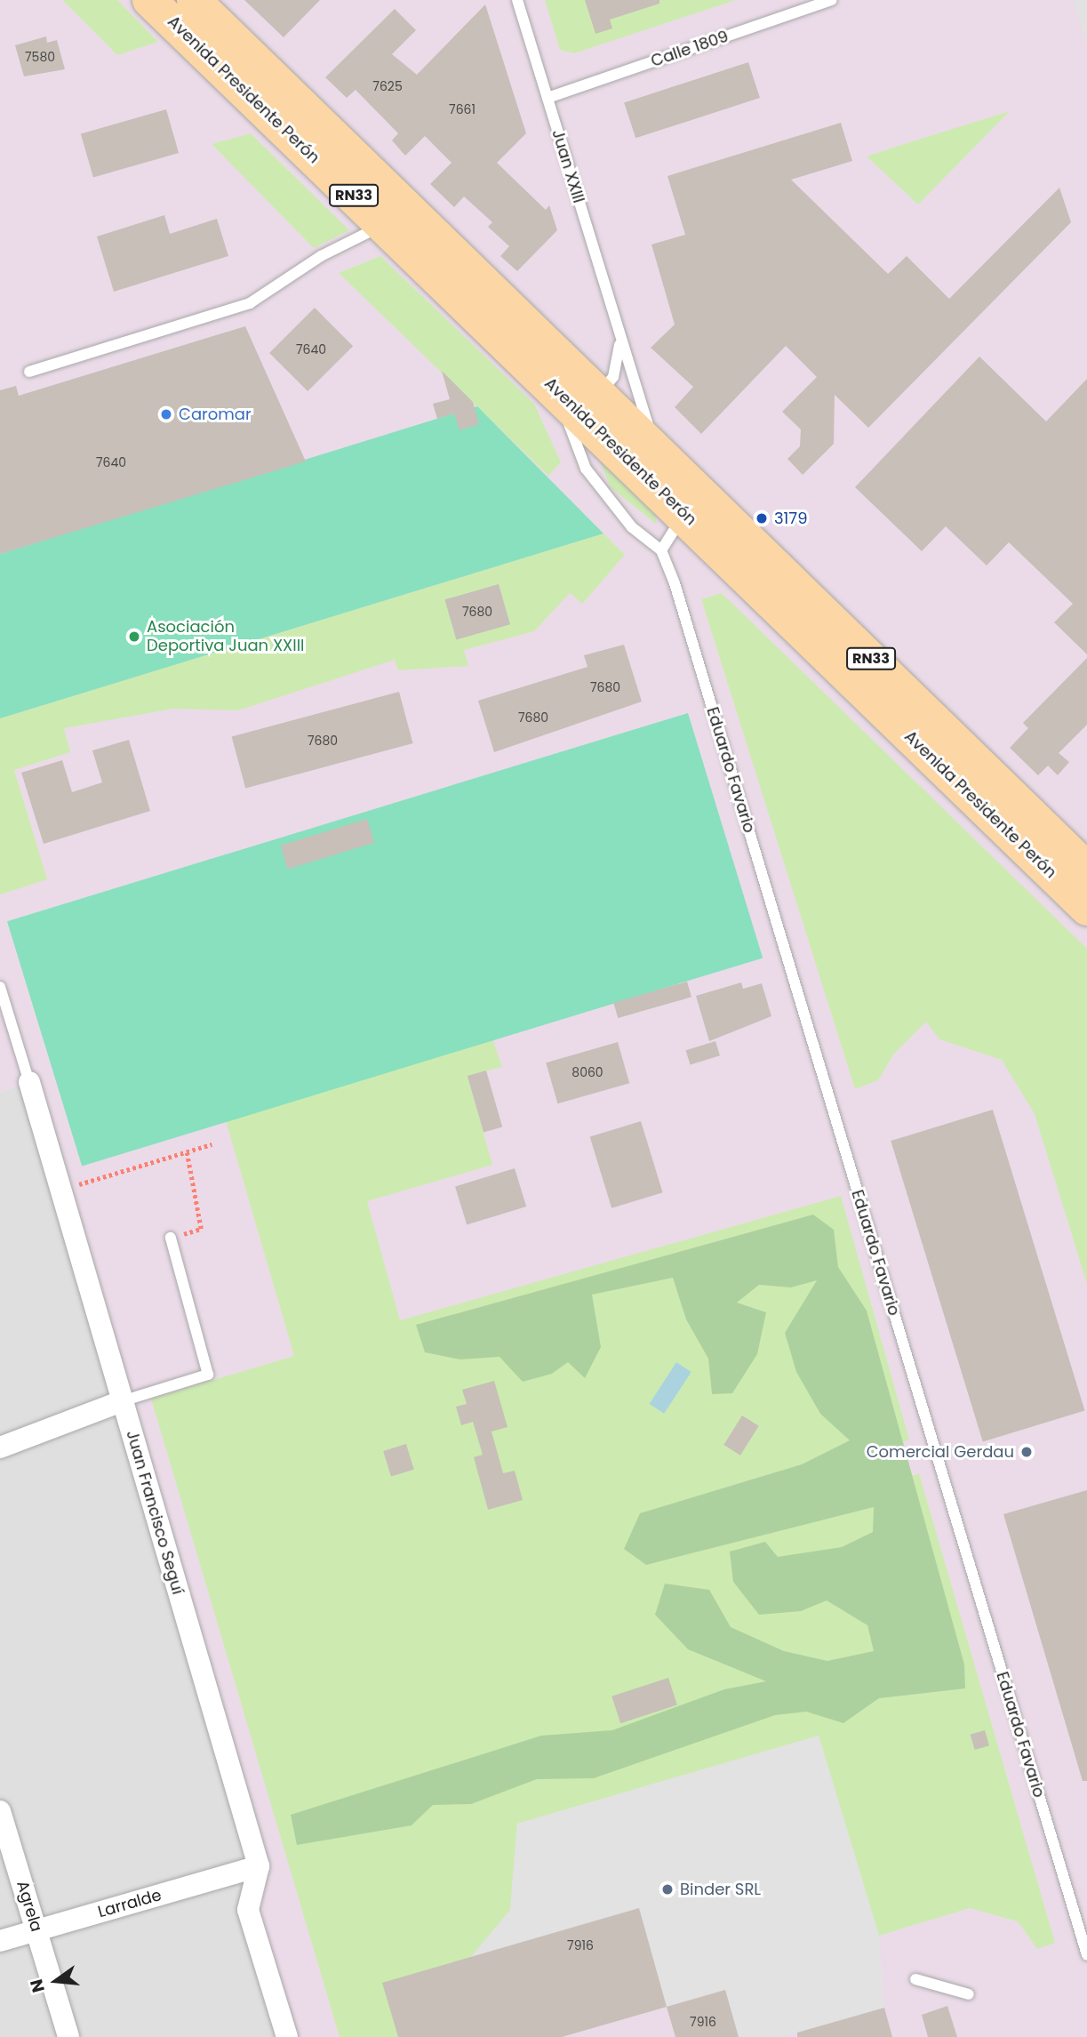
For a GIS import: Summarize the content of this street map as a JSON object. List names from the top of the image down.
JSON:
{
  "streets": {
    "main road": ["Avenida Presidente Perón", "RN33"],
    "street": ["Juan Francisco Seguí", "Larralde", "Agrela"],
    "lane": ["Calle 1809", "Juan XXIII", "Eduardo Favario"]
  },
  "crossings": [
    ["Calle 1809", "Juan XXIII"],
    ["Avenida Presidente Perón", "Juan XXIII"],
    ["Juan Francisco Seguí", "Larralde"],
    ["Larralde", "Agrela"]
  ],
  "places": [
    "Caromar",
    "3179",
    "Asociación Deportiva Juan XXIII",
    "Comercial Gerdau",
    "Binder SRL"
  ],
  "house_numbers": [
    "7580",
    "7625",
    "7661",
    "7640",
    "7640",
    "7680",
    "7680",
    "7680",
    "7680",
    "8060",
    "7916",
    "7916"
  ],
  "north": "left"
}
